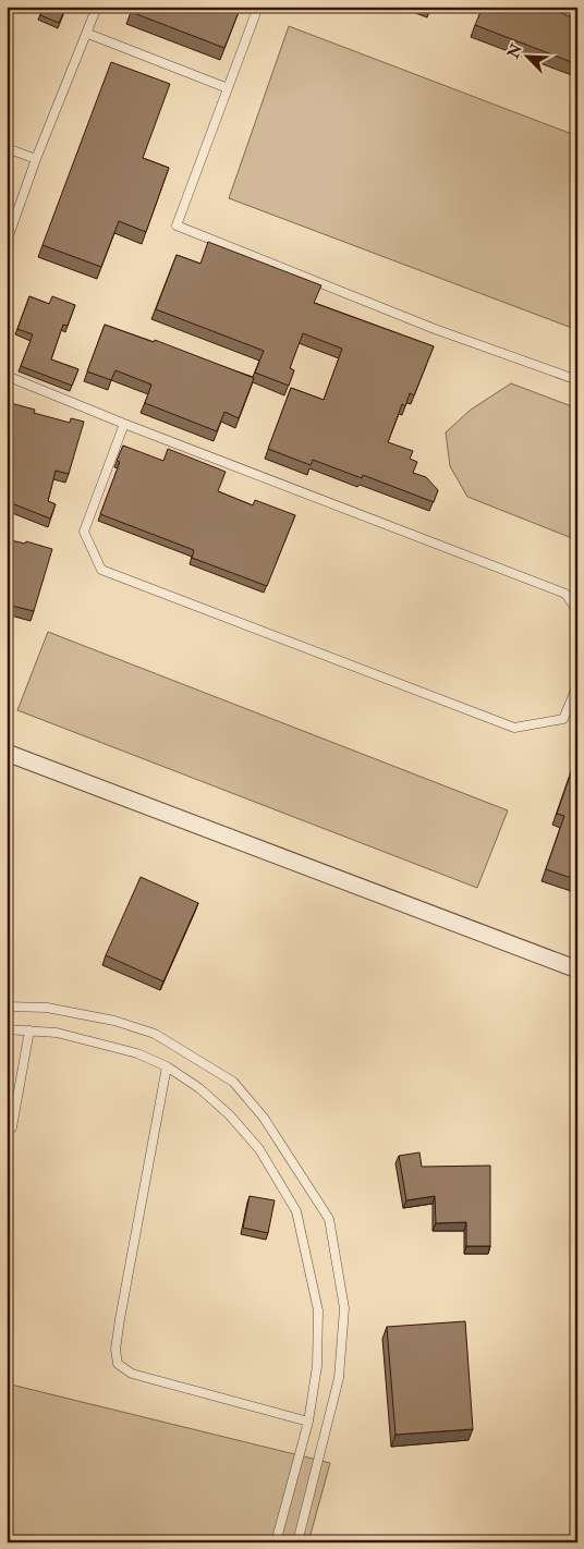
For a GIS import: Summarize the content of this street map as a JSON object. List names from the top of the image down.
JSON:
{
  "north": "top left"
}
